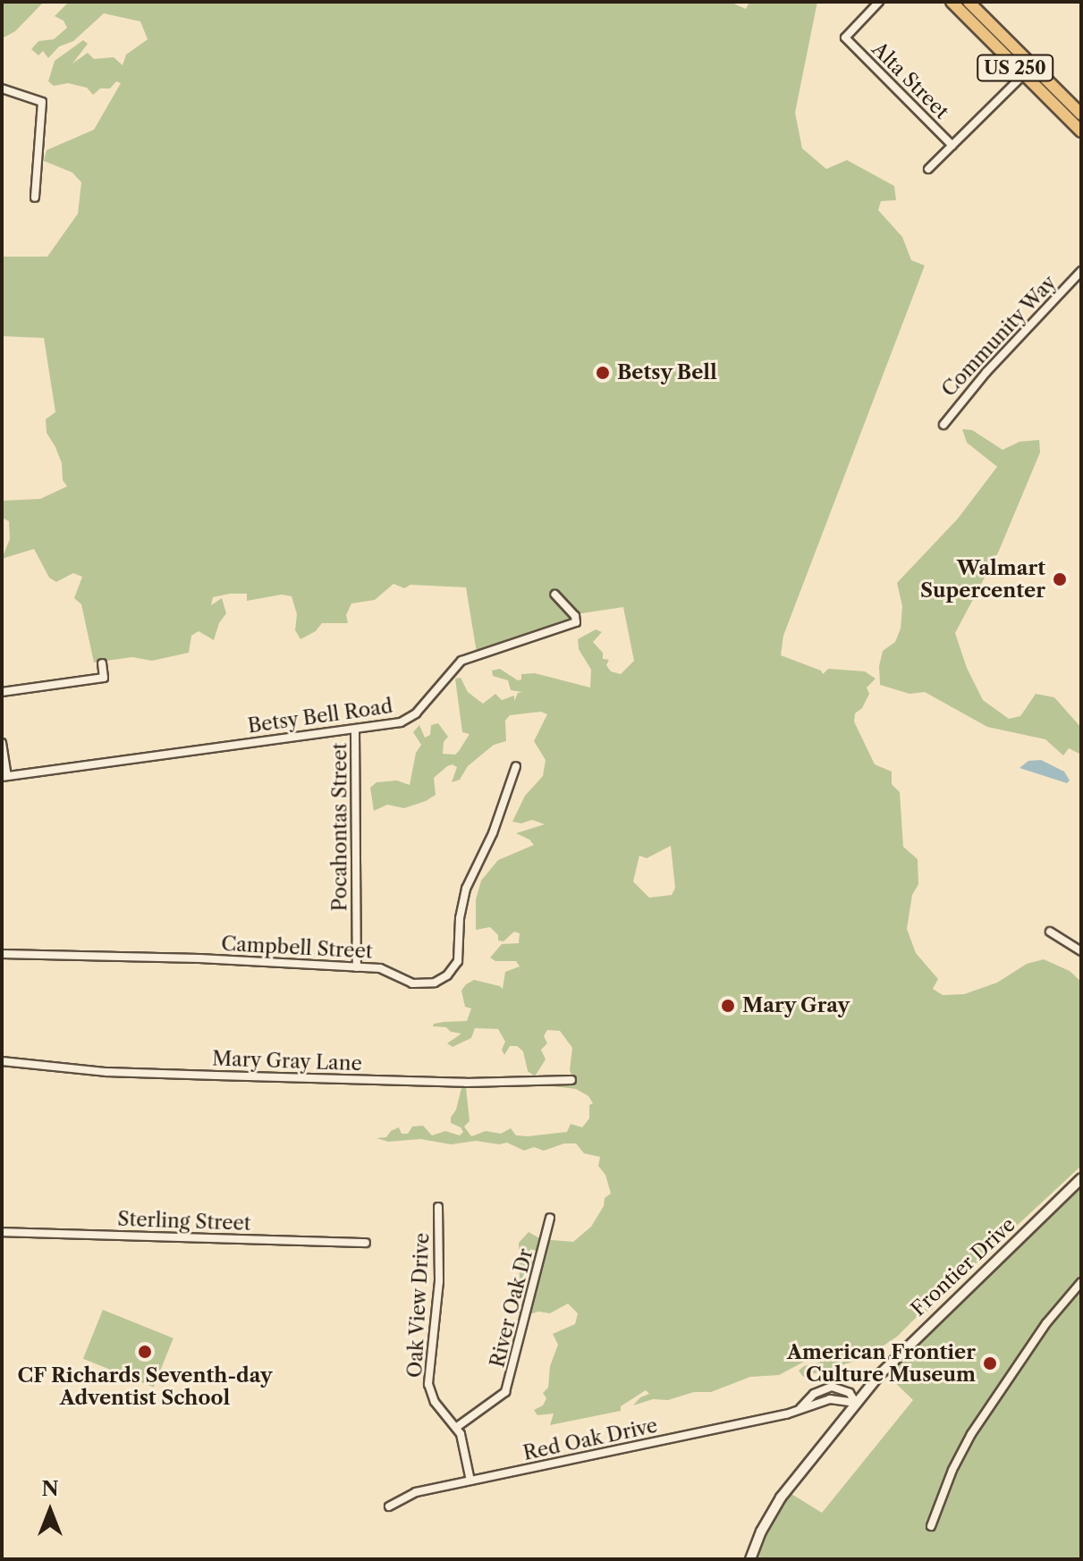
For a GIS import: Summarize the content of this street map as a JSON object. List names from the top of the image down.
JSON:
{
  "streets": {
    "main road": ["US 250"],
    "street": [
      "Alta Street",
      "Community Way",
      "Betsy Bell Road",
      "Pocahontas Street",
      "Campbell Street",
      "Mary Gray Lane",
      "Sterling Street",
      "Frontier Drive",
      "Oak View Drive",
      "River Oak Dr",
      "Red Oak Drive"
    ]
  },
  "crossings": [
    ["Betsy Bell Road", "Pocahontas Street"],
    ["Pocahontas Street", "Campbell Street"],
    ["Frontier Drive", "Red Oak Drive"],
    ["Oak View Drive", "River Oak Dr"],
    ["Oak View Drive", "Red Oak Drive"]
  ],
  "places": [
    "Betsy Bell",
    "Walmart Supercenter",
    "Mary Gray",
    "CF Richards Seventh-day Adventist School",
    "American Frontier Culture Museum"
  ],
  "north": "top"
}
